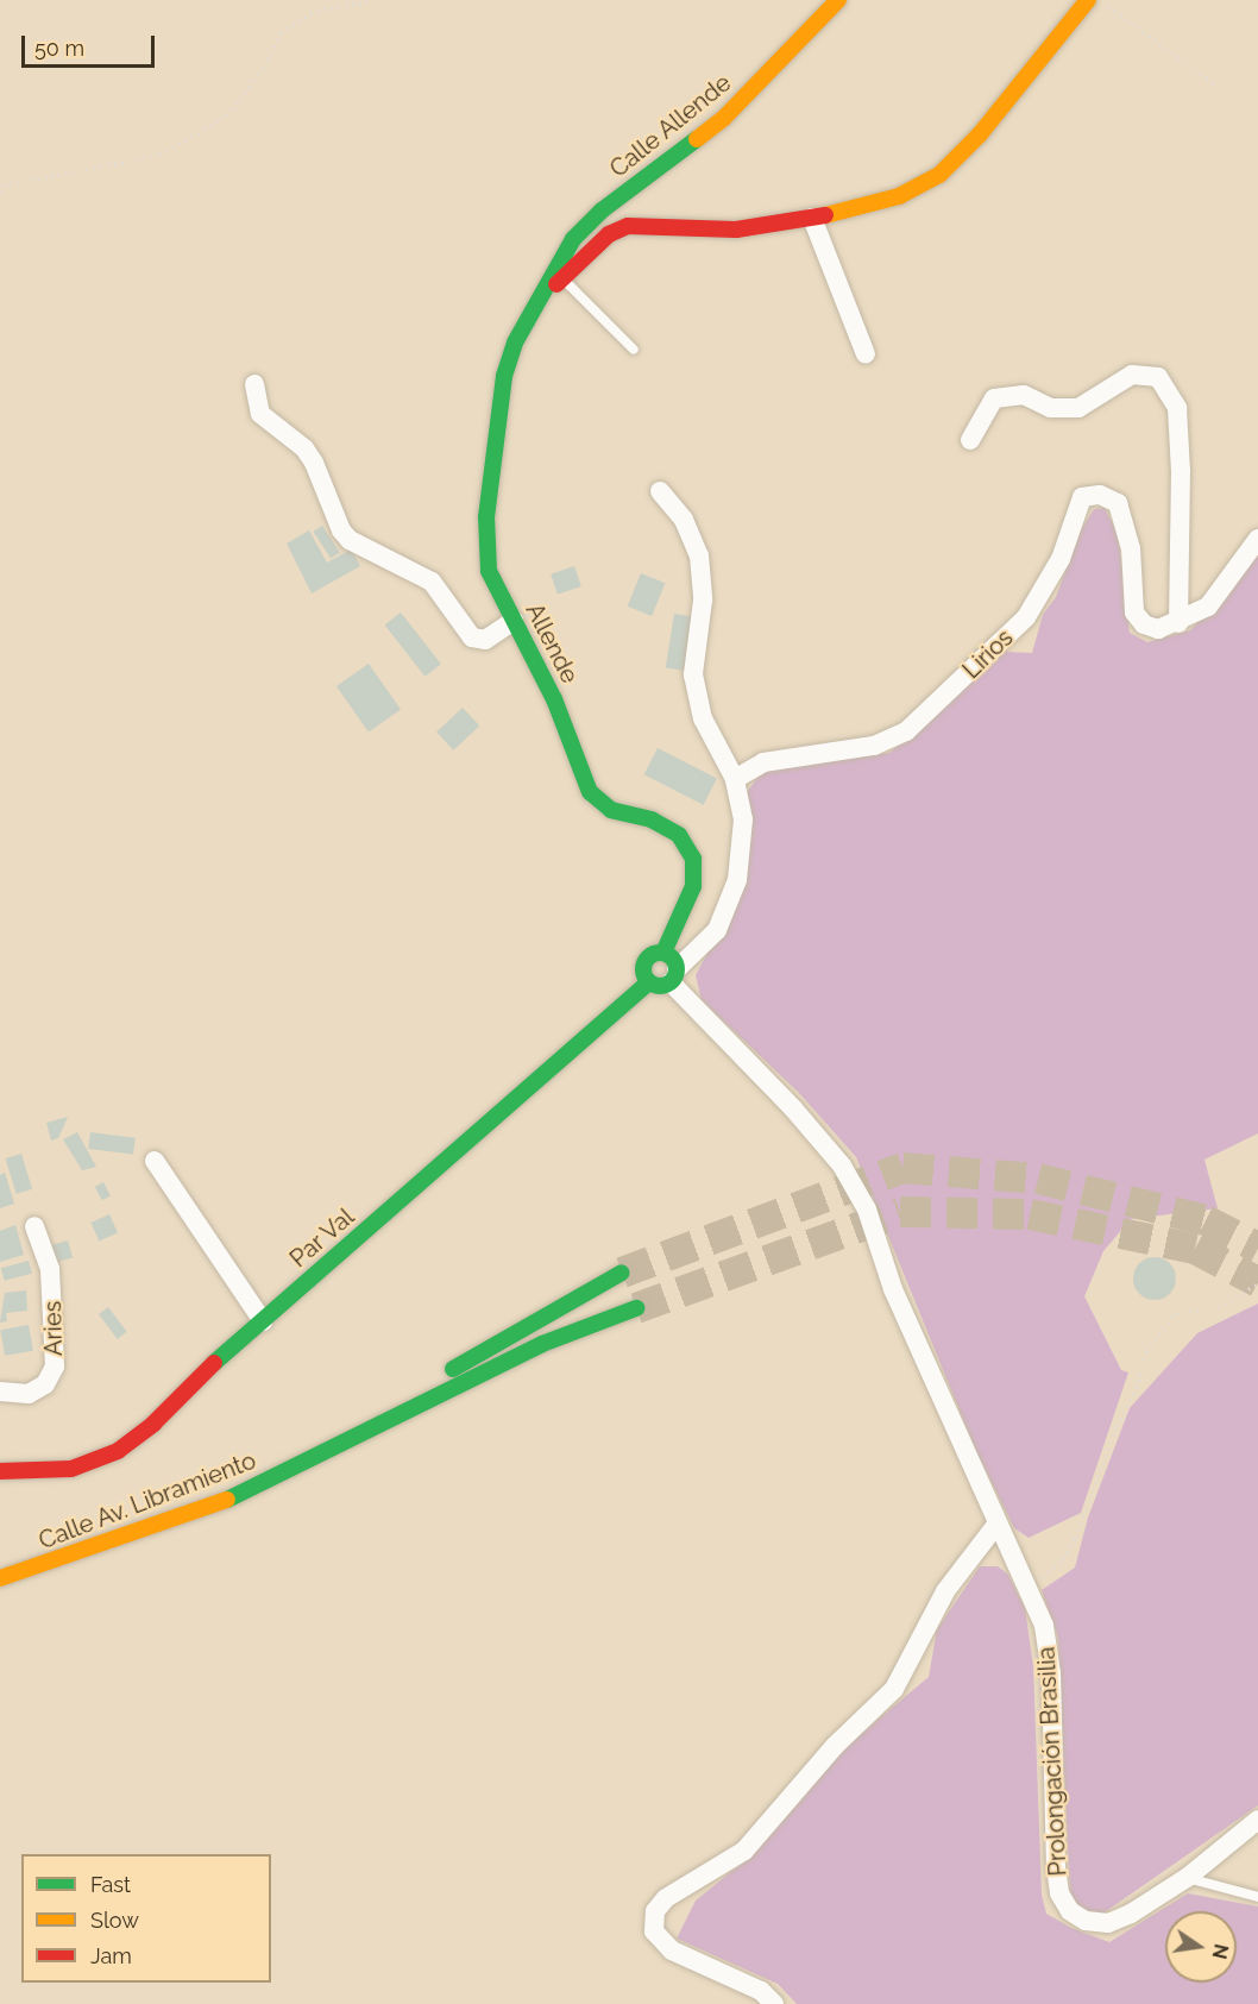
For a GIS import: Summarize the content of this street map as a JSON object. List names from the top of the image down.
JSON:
{
  "streets": {
    "street": [
      "Calle Allende",
      "Allende",
      "Lirios",
      "Par Val",
      "Aries",
      "Calle Av. Libramiento",
      "Prolongación Brasilia"
    ]
  },
  "crossings": [
    ["Calle Allende", "Allende"],
    ["Allende", "Par Val"]
  ],
  "legend": ["Fast", "Slow", "Jam"],
  "scale_bar": "50 m",
  "north": "right"
}
